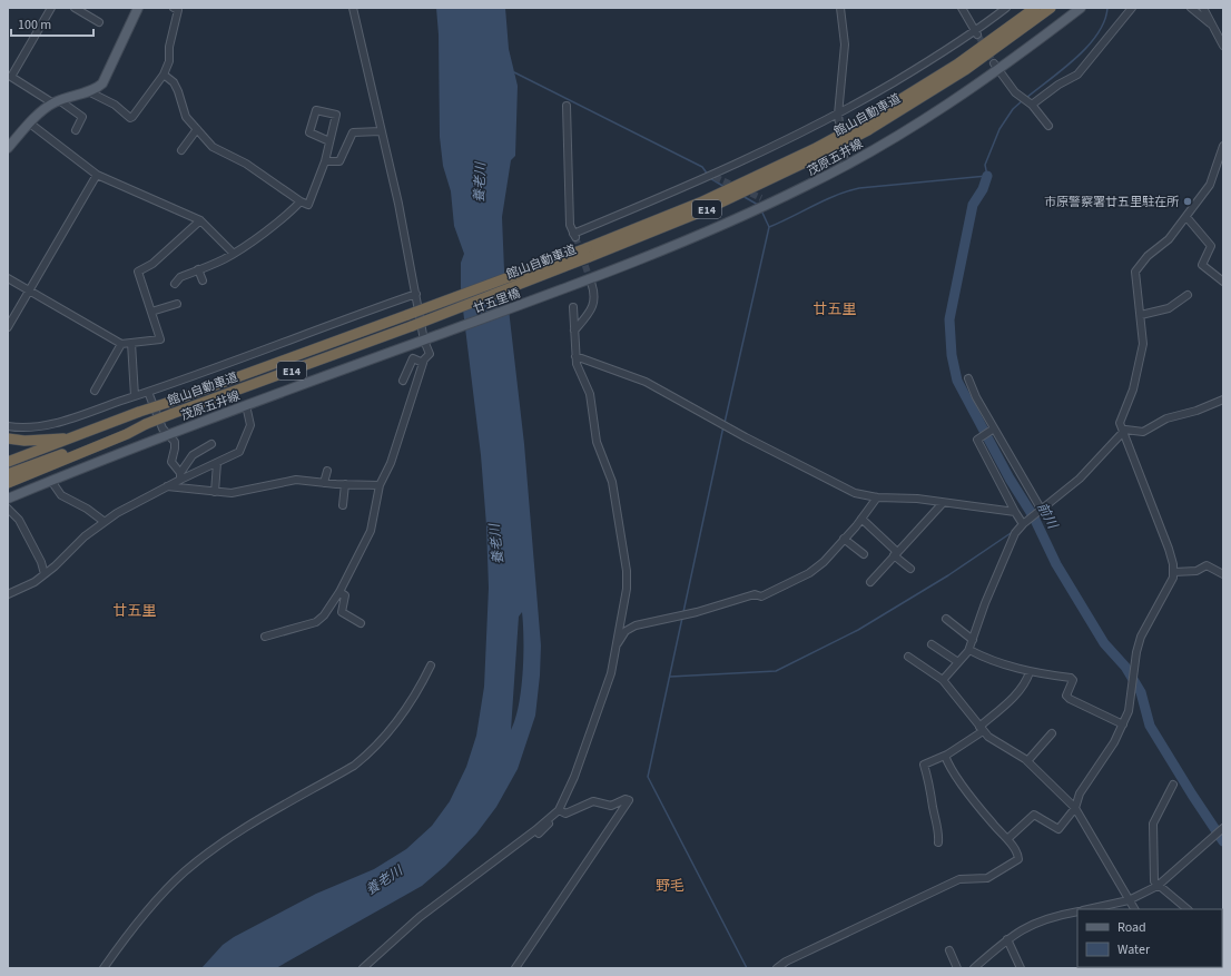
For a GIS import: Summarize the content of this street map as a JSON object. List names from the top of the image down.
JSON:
{
  "streets": {
    "highway": ["館山自動車道", "E14"],
    "main road": ["茂原五井線", "廿五里橋"]
  },
  "crossings": [
    ["茂原五井線", "廿五里橋"]
  ],
  "districts": ["廿五里", "廿五里", "野毛"],
  "water": ["養老川", "前川"],
  "places": ["市原警察署廿五里駐在所"],
  "legend": ["Road", "Water"],
  "scale_bar": "100 m"
}
